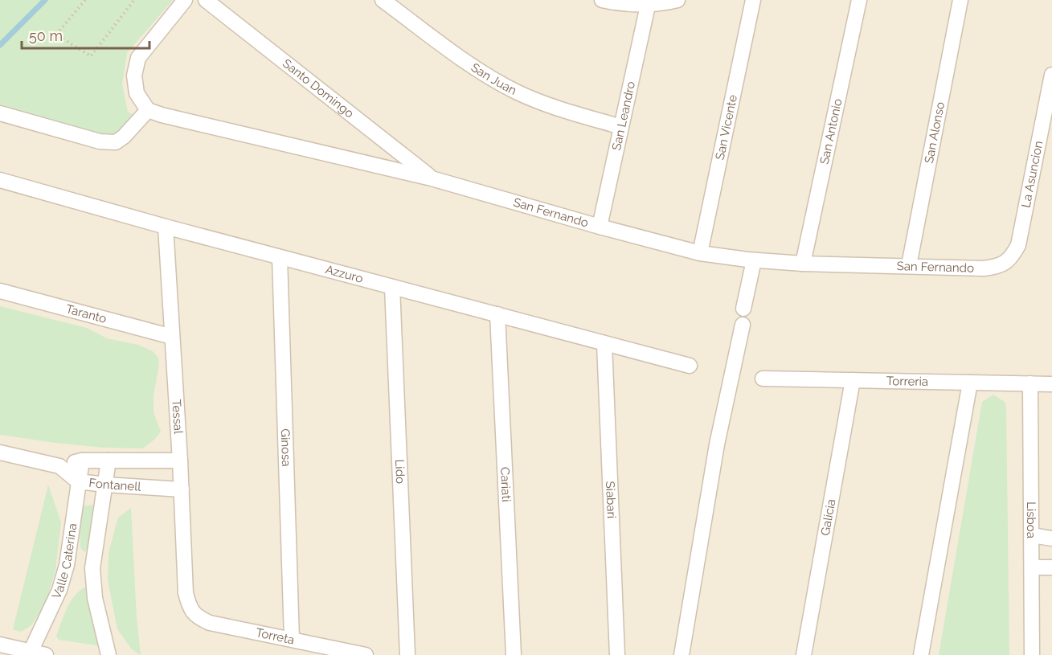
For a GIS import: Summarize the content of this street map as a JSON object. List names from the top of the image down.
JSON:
{
  "streets": {
    "street": [
      "San Juan",
      "Santo Domingo",
      "San Leandro",
      "San Vicente",
      "San Antonio",
      "San Alonso",
      "La Asuncion",
      "San Fernando",
      "Azzuro",
      "Taranto",
      "Torreria",
      "Tessal",
      "Ginosa",
      "Lido",
      "Fontanell",
      "Cariati",
      "Siabari",
      "Galicia",
      "Lisboa",
      "Valle Caterina",
      "Torreta"
    ]
  },
  "crossings": [
    ["San Juan", "San Leandro"],
    ["Santo Domingo", "San Fernando"],
    ["San Leandro", "San Fernando"],
    ["San Vicente", "San Fernando"],
    ["San Antonio", "San Fernando"],
    ["San Alonso", "San Fernando"],
    ["La Asuncion", "San Fernando"],
    ["Azzuro", "Tessal"],
    ["Azzuro", "Ginosa"],
    ["Azzuro", "Lido"],
    ["Azzuro", "Cariati"],
    ["Azzuro", "Siabari"],
    ["Taranto", "Tessal"],
    ["Torreria", "Galicia"],
    ["Torreria", "Lisboa"],
    ["Tessal", "Fontanell"],
    ["Tessal", "Torreta"],
    ["Ginosa", "Torreta"],
    ["Fontanell", "Valle Caterina"]
  ],
  "scale_bar": "50 m"
}
